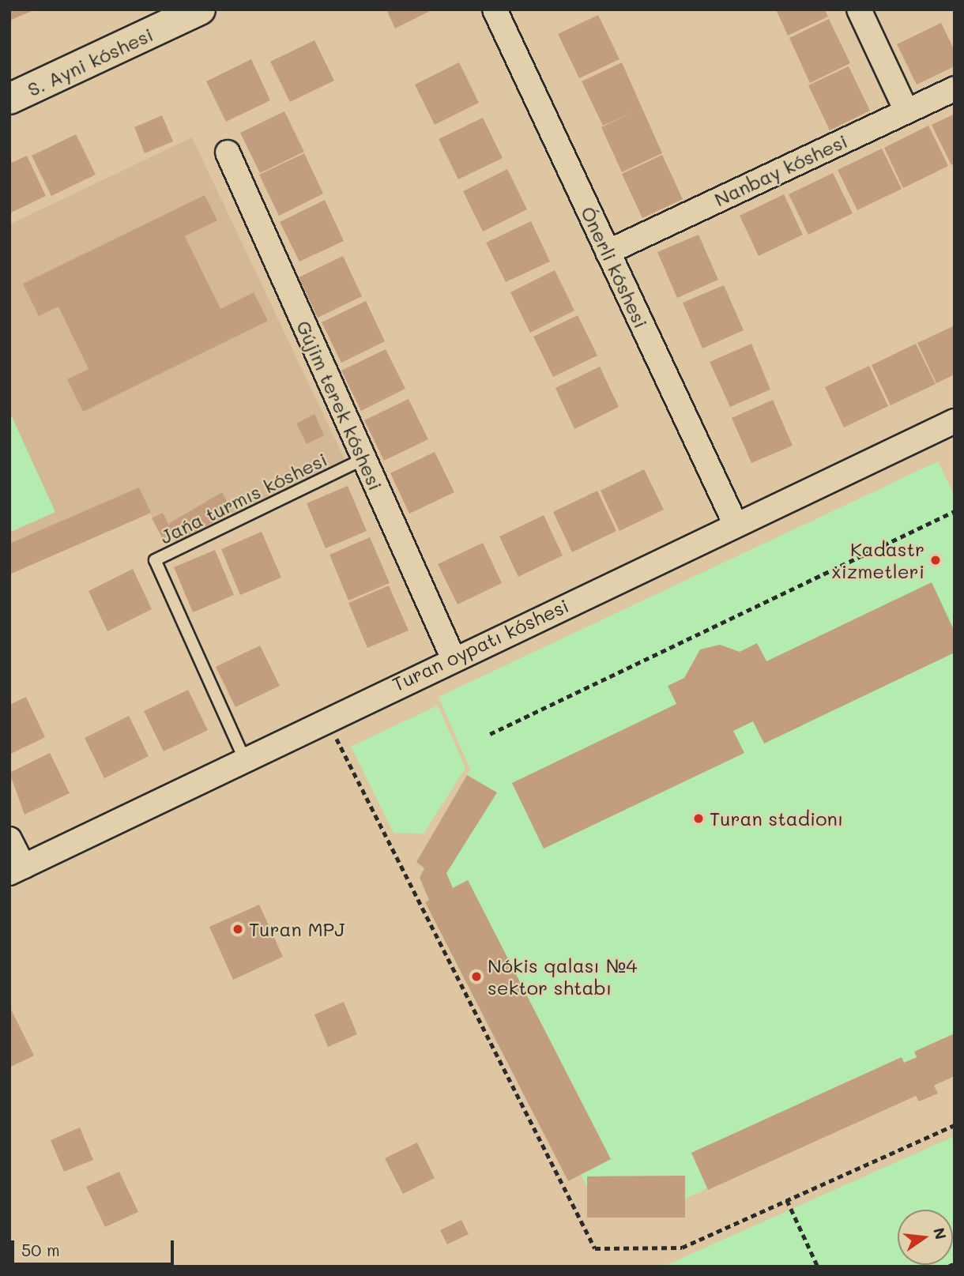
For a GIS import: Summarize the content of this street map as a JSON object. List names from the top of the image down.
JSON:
{
  "streets": {
    "street": [
      "S. Ayni kóshesi",
      "Nanbay kóshesi",
      "Ónerli kóshesi",
      "Gújim terek kóshesi",
      "Turan oypatı kóshesi"
    ],
    "lane": ["Jańa turmıs kóshesi"]
  },
  "crossings": [
    ["Nanbay kóshesi", "Ónerli kóshesi"],
    ["Ónerli kóshesi", "Turan oypatı kóshesi"],
    ["Gújim terek kóshesi", "Jańa turmıs kóshesi"],
    ["Gújim terek kóshesi", "Turan oypatı kóshesi"],
    ["Jańa turmıs kóshesi", "Turan oypatı kóshesi"]
  ],
  "places": [
    "Kadastr xizmetleri",
    "Turan stadionı",
    "Turan MPJ",
    "Nókis qalası №4 sektor shtabı"
  ],
  "scale_bar": "50 m",
  "north": "right"
}
